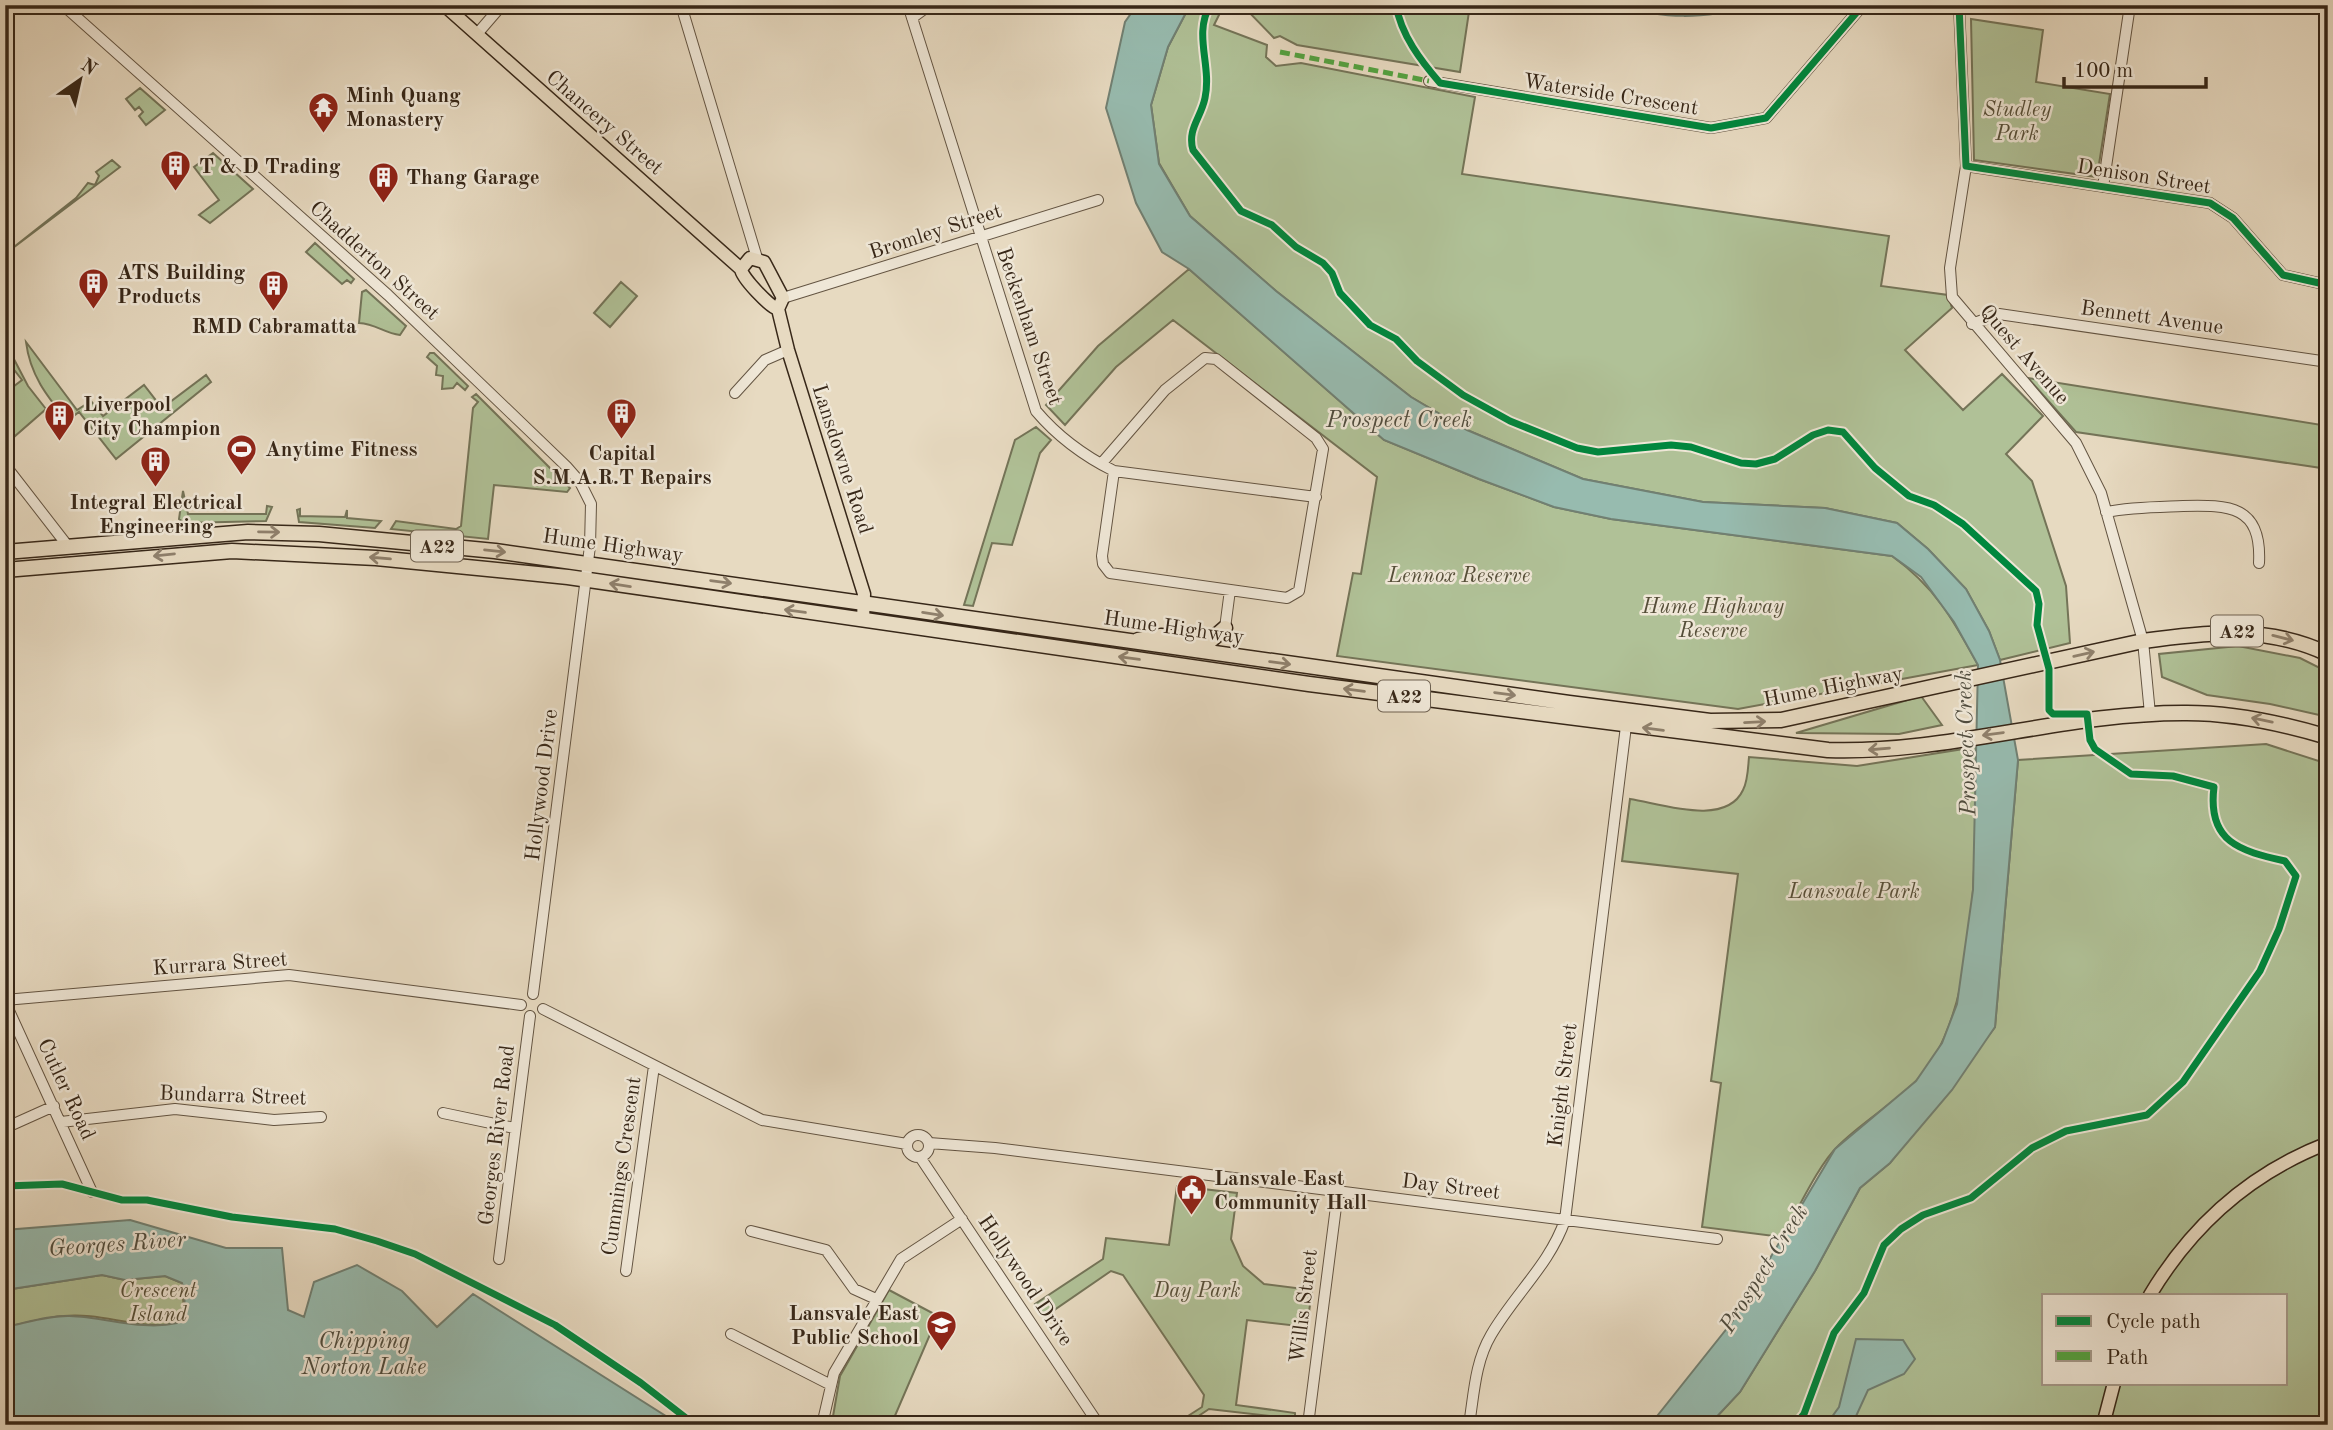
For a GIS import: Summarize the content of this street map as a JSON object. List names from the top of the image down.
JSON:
{
  "streets": {
    "highway": ["Hume Highway", "A22"],
    "main road": ["Chancery Street", "Lansdowne Road"],
    "street": [
      "Waterside Crescent",
      "Denison Street",
      "Bromley Street",
      "Chadderton Street",
      "Bennett Avenue",
      "Beckenham Street",
      "Quest Avenue",
      "Hollywood Drive",
      "Kurrara Street",
      "Knight Street",
      "Cutler Road",
      "Bundarra Street",
      "Georges River Road",
      "Cummings Crescent",
      "Day Street",
      "Willis Street"
    ]
  },
  "crossings": [
    ["Chancery Street", "Bromley Street"],
    ["Chancery Street", "Lansdowne Road"],
    ["Denison Street", "Quest Avenue"],
    ["Bromley Street", "Beckenham Street"],
    ["Bromley Street", "Lansdowne Road"],
    ["Chadderton Street", "Hume Highway"],
    ["Chadderton Street", "Hollywood Drive"],
    ["Bennett Avenue", "Quest Avenue"],
    ["Quest Avenue", "Hume Highway"],
    ["Lansdowne Road", "Hume Highway"],
    ["Hume Highway", "Hollywood Drive"],
    ["Hume Highway", "Knight Street"],
    ["Hollywood Drive", "Kurrara Street"],
    ["Hollywood Drive", "Georges River Road"],
    ["Hollywood Drive", "Day Street"],
    ["Kurrara Street", "Cutler Road"],
    ["Kurrara Street", "Georges River Road"],
    ["Knight Street", "Day Street"],
    ["Cutler Road", "Bundarra Street"],
    ["Day Street", "Willis Street"]
  ],
  "water": ["Prospect Creek", "Georges River", "Chipping Norton Lake"],
  "parks": [
    "Studley Park",
    "Lennox Reserve",
    "Hume Highway Reserve",
    "Lansvale Park",
    "Crescent Island",
    "Day Park"
  ],
  "places": {
    "temple": ["Minh Quang Monastery"],
    "building": [
      "T & D Trading",
      "Thang Garage",
      "ATS Building Products",
      "RMD Cabramatta",
      "Capital S.M.A.R.T Repairs",
      "Liverpool City Champion",
      "Integral Electrical Engineering"
    ],
    "sports": ["Anytime Fitness"],
    "public building": ["Lansvale East Community Hall"],
    "school or university": ["Lansvale East Public School"]
  },
  "legend": ["Cycle path", "Path"],
  "scale_bar": "100 m",
  "north": "top right"
}
